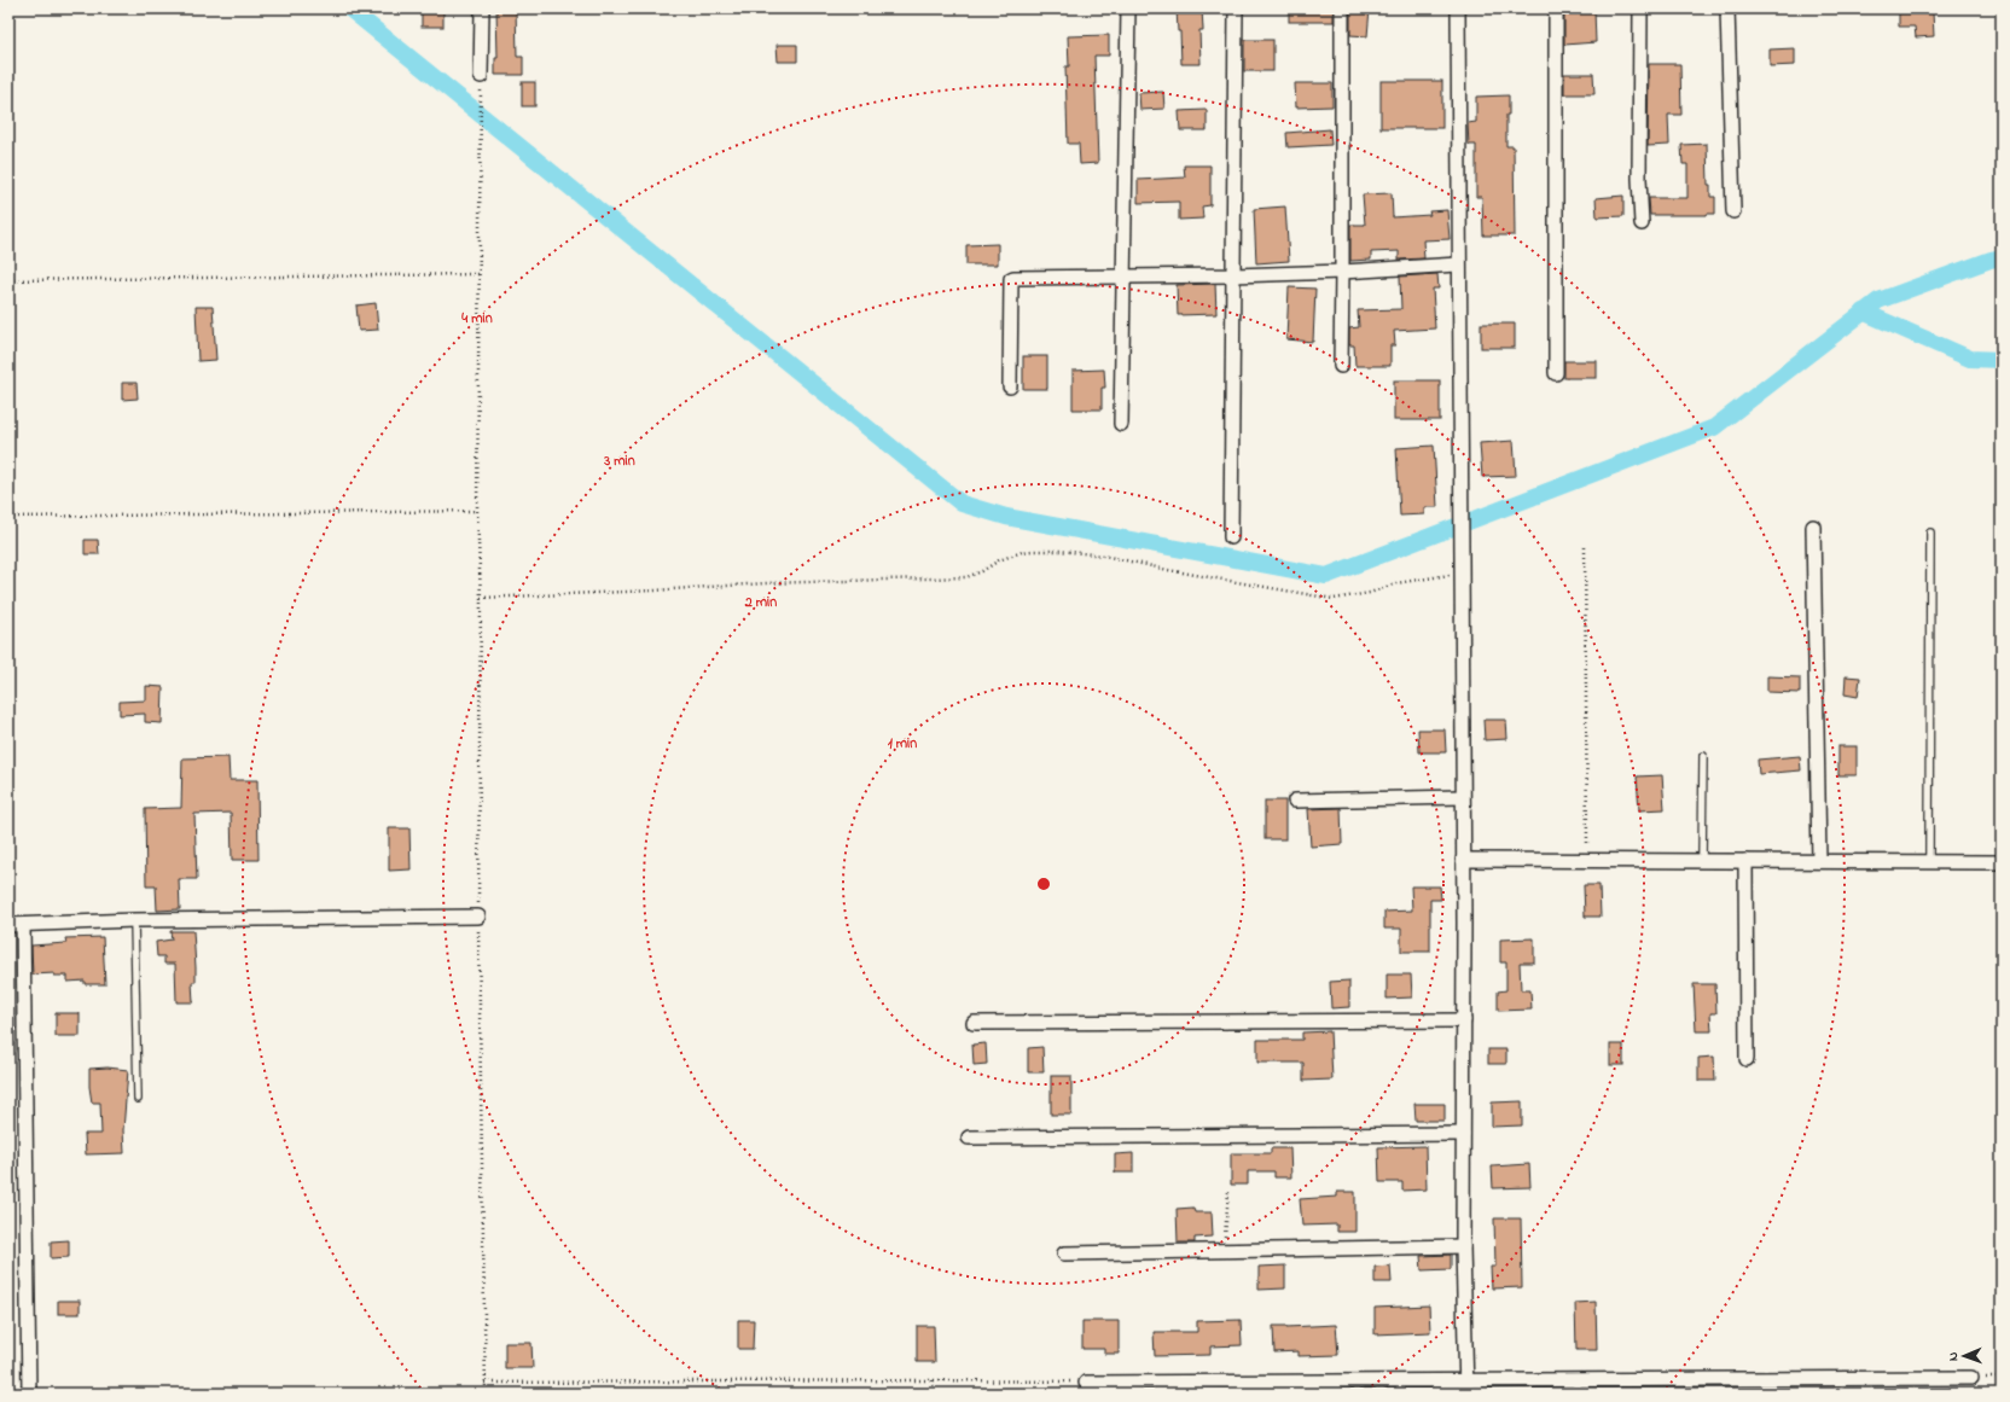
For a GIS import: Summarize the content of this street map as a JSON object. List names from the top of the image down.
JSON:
{
  "north": "left",
  "rings": [
    "4 min",
    "3 min",
    "2 min",
    "1 min"
  ]
}
